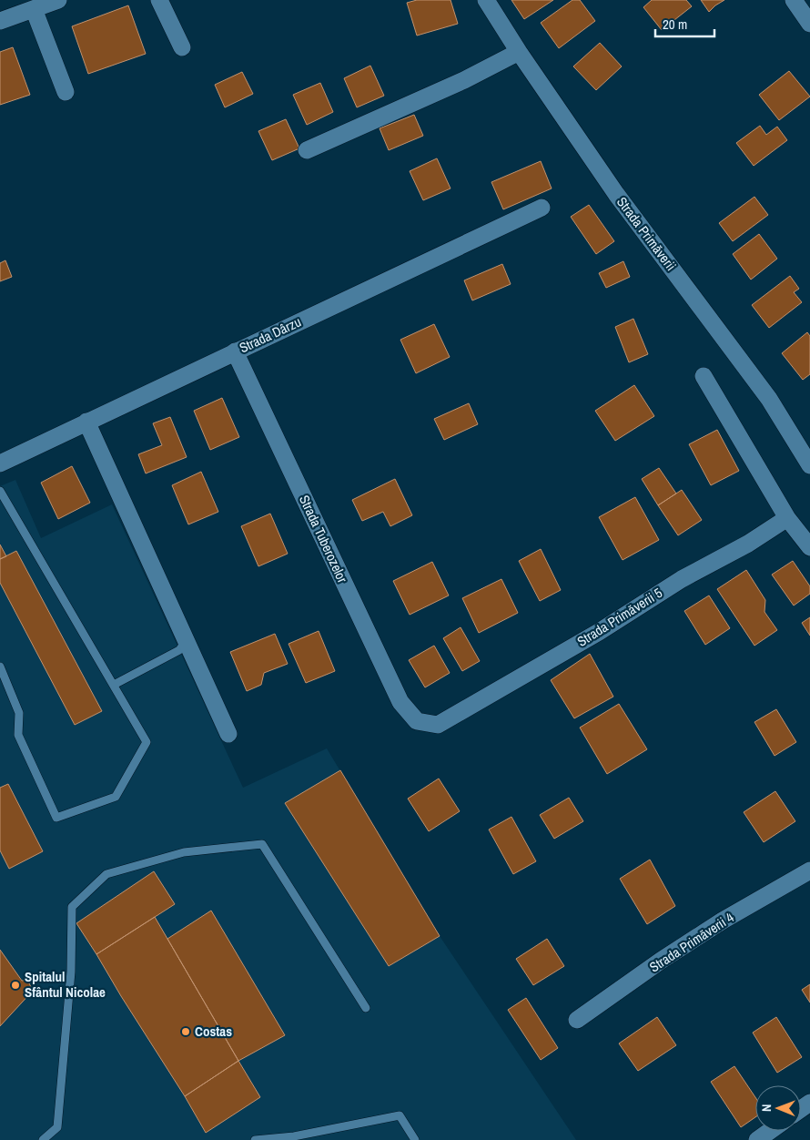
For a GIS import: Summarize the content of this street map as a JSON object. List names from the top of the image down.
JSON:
{
  "streets": {
    "street": [
      "Strada Primăverii",
      "Strada Dârzu",
      "Strada Tuberozelor",
      "Strada Primăverii 5",
      "Strada Primăverii 4"
    ]
  },
  "crossings": [
    ["Strada Dârzu", "Strada Tuberozelor"],
    ["Strada Tuberozelor", "Strada Primăverii 5"]
  ],
  "places": ["Spitalul Sfântul Nicolae", "Costas"],
  "scale_bar": "20 m",
  "north": "left"
}
